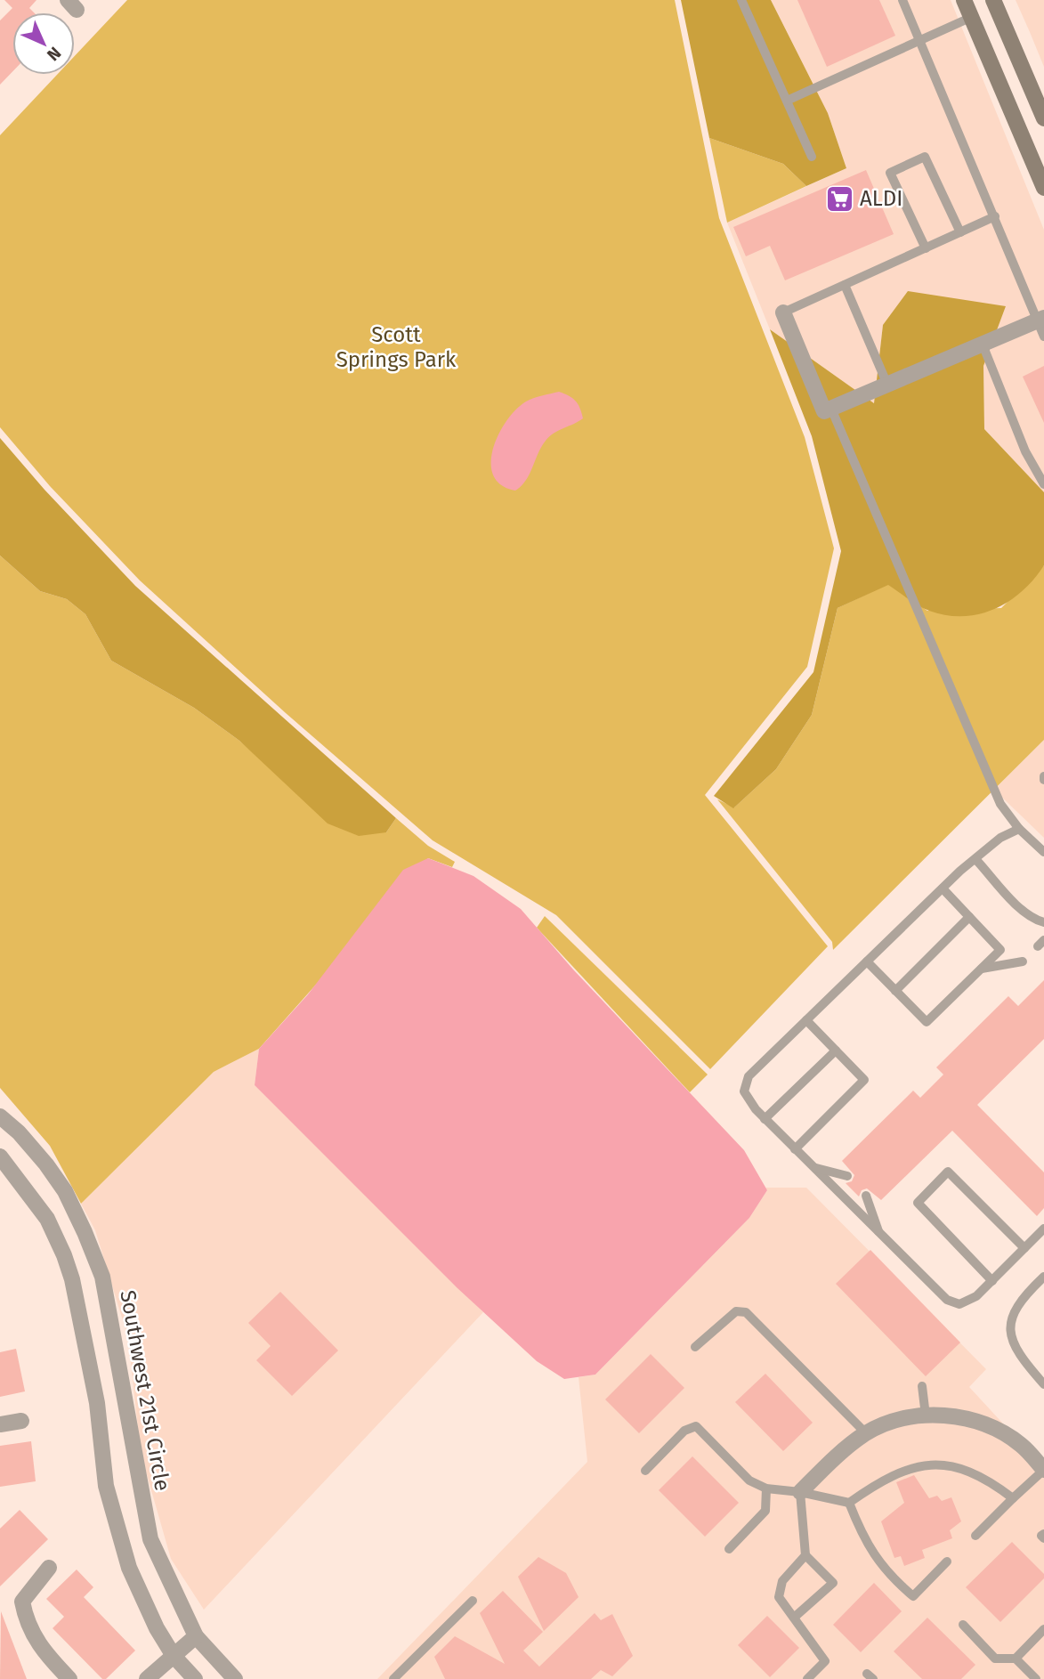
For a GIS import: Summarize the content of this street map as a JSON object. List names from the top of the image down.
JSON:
{
  "streets": {
    "street": ["Southwest 21st Circle"]
  },
  "parks": ["Scott Springs Park"],
  "places": {
    "supermarket": ["ALDI"]
  },
  "north": "bottom right"
}
